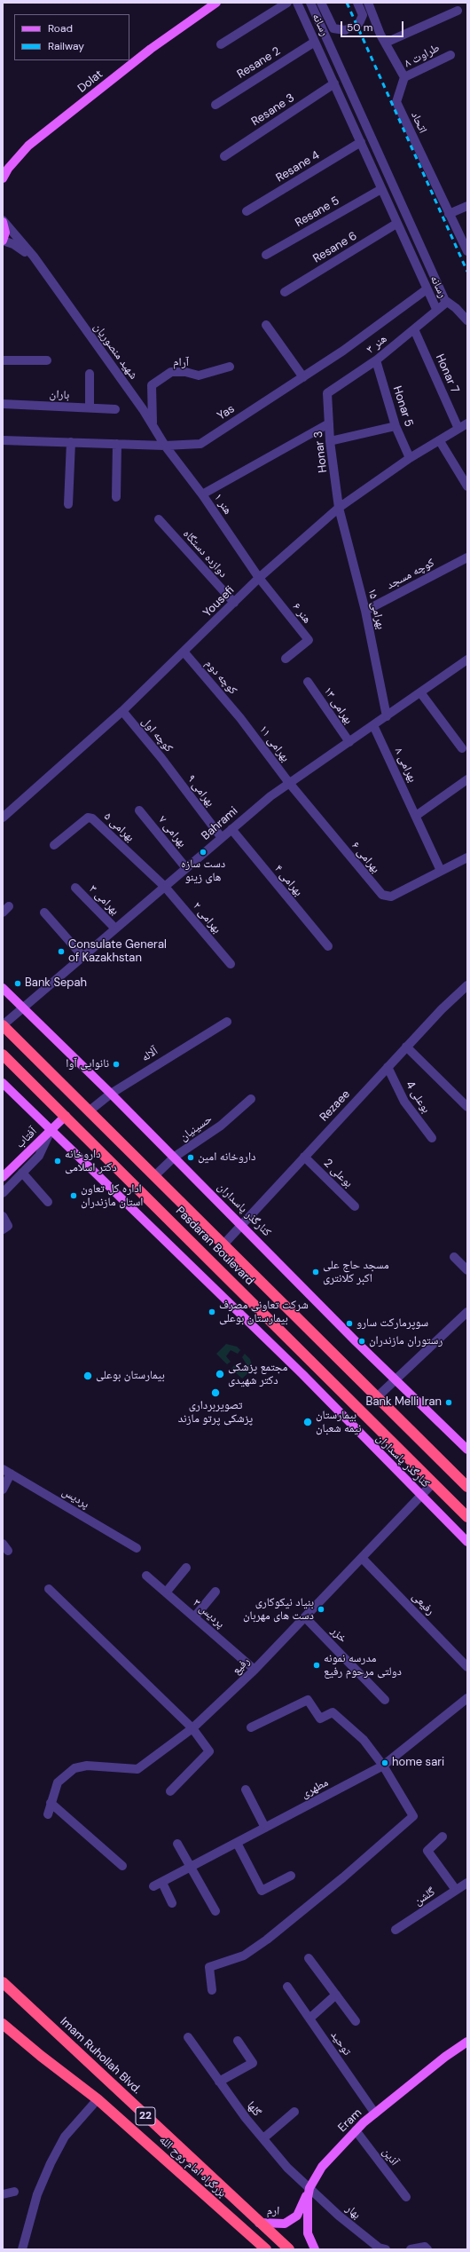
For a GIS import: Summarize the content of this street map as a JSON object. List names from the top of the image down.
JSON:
{
  "streets": {
    "highway": [
      "Pasdaran Boulevard",
      "Imam Ruhollah Blvd.",
      "22",
      "بزرگراه امام روح الله"
    ],
    "main road": [
      "Dolat",
      "آفتاب",
      "کنارگذر پاسداران",
      "Eram",
      "ارم"
    ],
    "street": [
      "رسانه",
      "طراوت ۸",
      "Resane 2",
      "Resane 3",
      "اتحاد",
      "Resane 4",
      "Resane 5",
      "Resane 6",
      "هنر ۳",
      "شهید منصوریان",
      "آرام",
      "Honar 7",
      "باران",
      "Honar 5",
      "Yas",
      "Honar 3",
      "هنر ۱",
      "دوازده دستگاه",
      "کوچه مسجد",
      "Yousefi",
      "بهرامی ۱۵",
      "هنر ۶",
      "کوچه دوم",
      "بهرامی ۱۳",
      "کوچه اول",
      "بهرامی ۱۱",
      "بهرامی ۸",
      "بهرامی ۹",
      "Bahrami",
      "بهرامی ۵",
      "بهرامی ۷",
      "بهرامی ۶",
      "بهرامی ۴",
      "بهرامی ۳",
      "بهرامی ۲",
      "آلاله",
      "بوعلی 4",
      "Rezaee",
      "حسینیان",
      "بوعلی 2",
      "پردیس",
      "رفیعی",
      "پردیس ۳",
      "خزر",
      "رفیع",
      "مطهری",
      "گلشن",
      "توحید",
      "گلها",
      "آذین",
      "بهار"
    ]
  },
  "crossings": [
    ["رسانه", "Resane 2"],
    ["رسانه", "Resane 3"],
    ["رسانه", "Resane 4"],
    ["رسانه", "Resane 5"],
    ["رسانه", "Resane 6"],
    ["رسانه", "هنر ۳"],
    ["رسانه", "Yas"],
    ["طراوت ۸", "اتحاد"],
    ["هنر ۳", "Honar 7"],
    ["هنر ۳", "Honar 5"],
    ["هنر ۳", "Honar 3"],
    ["شهید منصوریان", "آرام"],
    ["شهید منصوریان", "Yas"],
    ["شهید منصوریان", "هنر ۱"],
    ["Honar 7", "Yousefi"],
    ["Honar 5", "Yousefi"],
    ["Yas", "هنر ۱"],
    ["Honar 3", "Yousefi"],
    ["Honar 3", "بهرامی ۱۵"],
    ["هنر ۱", "Yousefi"],
    ["هنر ۱", "هنر ۶"],
    ["دوازده دستگاه", "Yousefi"],
    ["کوچه مسجد", "بهرامی ۱۵"],
    ["Yousefi", "بهرامی ۱۵"],
    ["Yousefi", "هنر ۶"],
    ["Yousefi", "کوچه دوم"],
    ["Yousefi", "کوچه اول"],
    ["بهرامی ۱۵", "Bahrami"],
    ["کوچه دوم", "بهرامی ۱۱"],
    ["بهرامی ۱۳", "Bahrami"],
    ["کوچه اول", "بهرامی ۹"],
    ["بهرامی ۱۱", "Bahrami"],
    ["بهرامی ۱۱", "بهرامی ۶"],
    ["بهرامی ۸", "Bahrami"],
    ["بهرامی ۸", "بهرامی ۶"],
    ["بهرامی ۹", "Bahrami"],
    ["Bahrami", "بهرامی ۵"],
    ["Bahrami", "بهرامی ۷"],
    ["Bahrami", "بهرامی ۶"],
    ["Bahrami", "بهرامی ۴"],
    ["Bahrami", "بهرامی ۳"],
    ["Bahrami", "بهرامی ۲"],
    ["Bahrami", "کنارگذر پاسداران"],
    ["Bahrami", "Pasdaran Boulevard"],
    ["بهرامی ۵", "بهرامی ۲"],
    ["آلاله", "کنارگذر پاسداران"],
    ["آلاله", "Pasdaran Boulevard"],
    ["بوعلی 4", "Rezaee"],
    ["Rezaee", "بوعلی 2"],
    ["Rezaee", "کنارگذر پاسداران"],
    ["Rezaee", "Pasdaran Boulevard"],
    ["حسینیان", "کنارگذر پاسداران"],
    ["حسینیان", "Pasdaran Boulevard"],
    ["آفتاب", "کنارگذر پاسداران"],
    ["آفتاب", "Pasdaran Boulevard"],
    ["کنارگذر پاسداران", "رفیع"],
    ["Pasdaran Boulevard", "رفیع"],
    ["رفیعی", "رفیع"],
    ["پردیس ۳", "رفیع"],
    ["خزر", "رفیع"],
    ["توحید", "Eram"],
    ["Imam Ruhollah Blvd.", "ارم"],
    ["گلها", "Eram"],
    ["گلها", "ارم"],
    ["گلها", "بهار"],
    ["Eram", "آذین"],
    ["Eram", "ارم"],
    ["Eram", "بهار"],
    ["ارم", "بهار"]
  ],
  "places": [
    "دست سازه های زینو",
    "Consulate General of Kazakhstan",
    "Bank Sepah",
    "نانوایی آوا",
    "داروخانه امین",
    "داروخانه دکتر اسلامی",
    "اداره کل تعاون استان مازندران",
    "مسجد حاج علی اکبر کلانتری",
    "شرکت تعاونی مصرف بیمارستان بوعلی",
    "سوپرمارکت سارو",
    "رستوران مازندران",
    "مجتمع پزشکی دکتر شهیدی",
    "بیمارستان بوعلی",
    "تصویربرداری پزشکی پرتو مازند",
    "Bank Melli Iran",
    "بیمارستان نیمه شعبان",
    "بنیاد نیکوکاری دست های مهربان",
    "مدرسه نمونه دولتی مرحوم رفیع",
    "home sari"
  ],
  "legend": ["Road", "Railway"],
  "scale_bar": "50 m"
}
